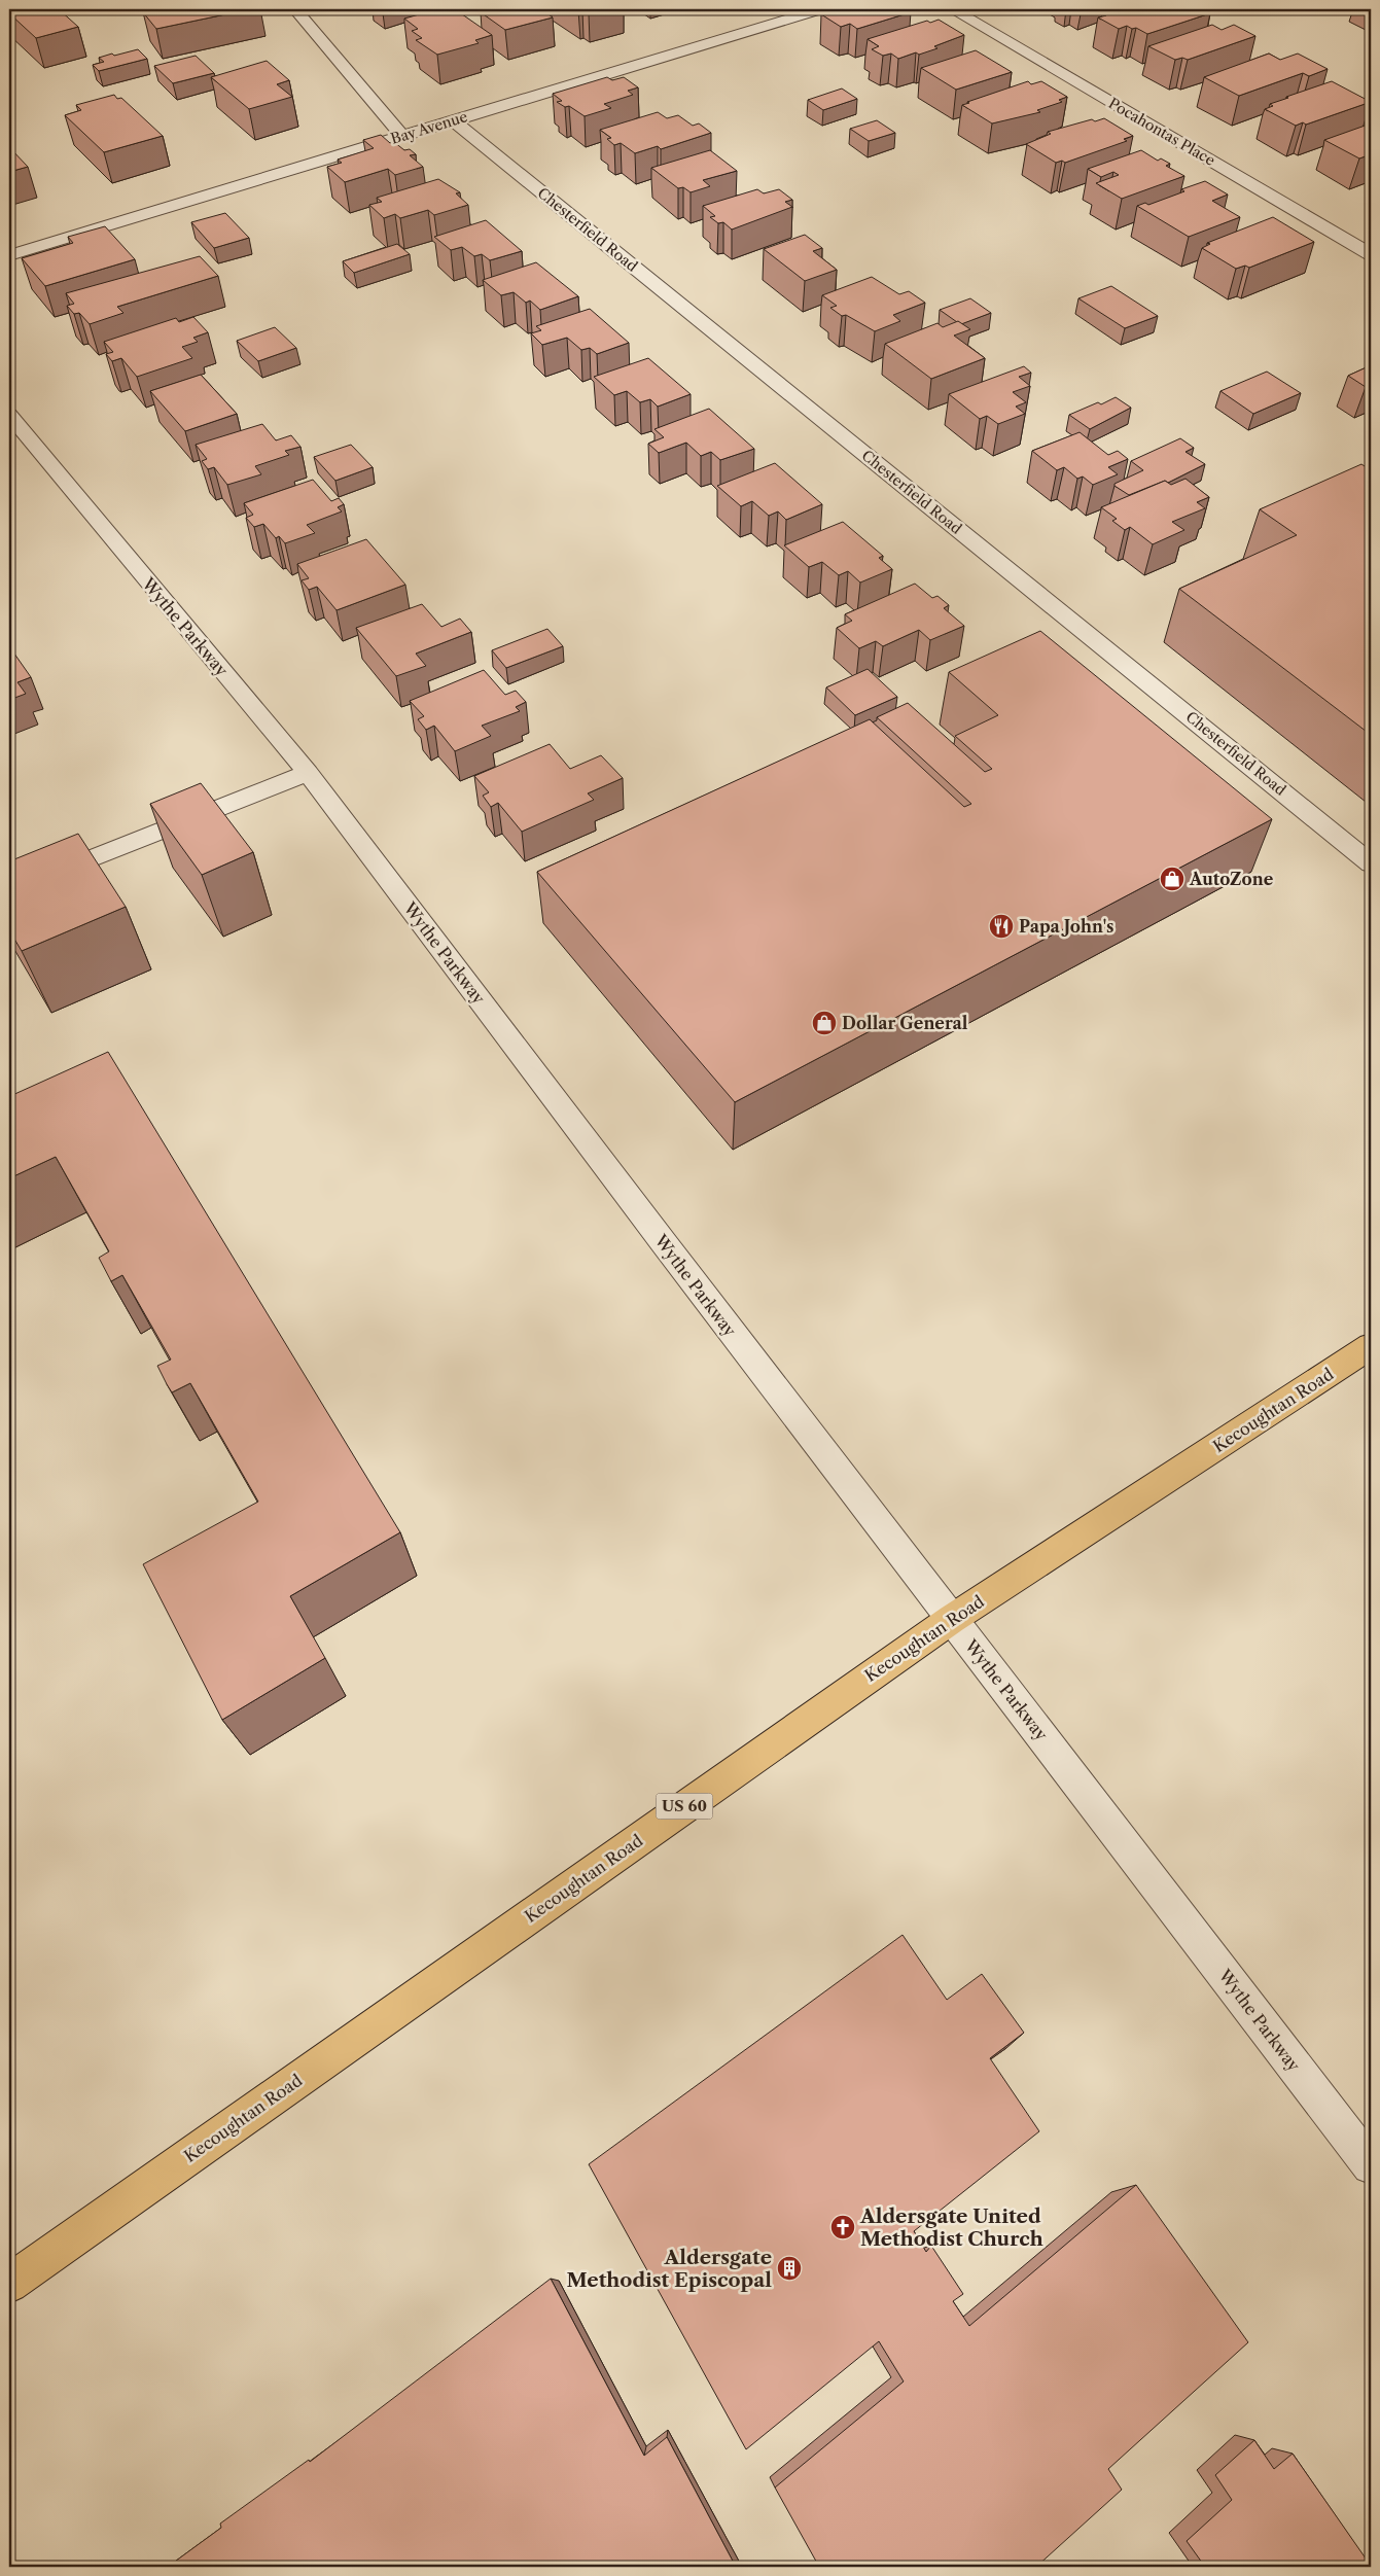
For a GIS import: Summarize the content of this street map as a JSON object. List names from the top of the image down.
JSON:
{
  "streets": {
    "main road": ["Kecoughtan Road", "US 60"],
    "street": [
      "Bay Avenue",
      "Pocahontas Place",
      "Chesterfield Road",
      "Wythe Parkway"
    ]
  },
  "crossings": [
    ["Bay Avenue", "Chesterfield Road"],
    ["Wythe Parkway", "Kecoughtan Road"]
  ],
  "places": {
    "shop": ["AutoZone", "Dollar General"],
    "restaurant": ["Papa John's"],
    "church": ["Aldersgate United Methodist Church"],
    "building": ["Aldersgate Methodist Episcopal"]
  }
}
